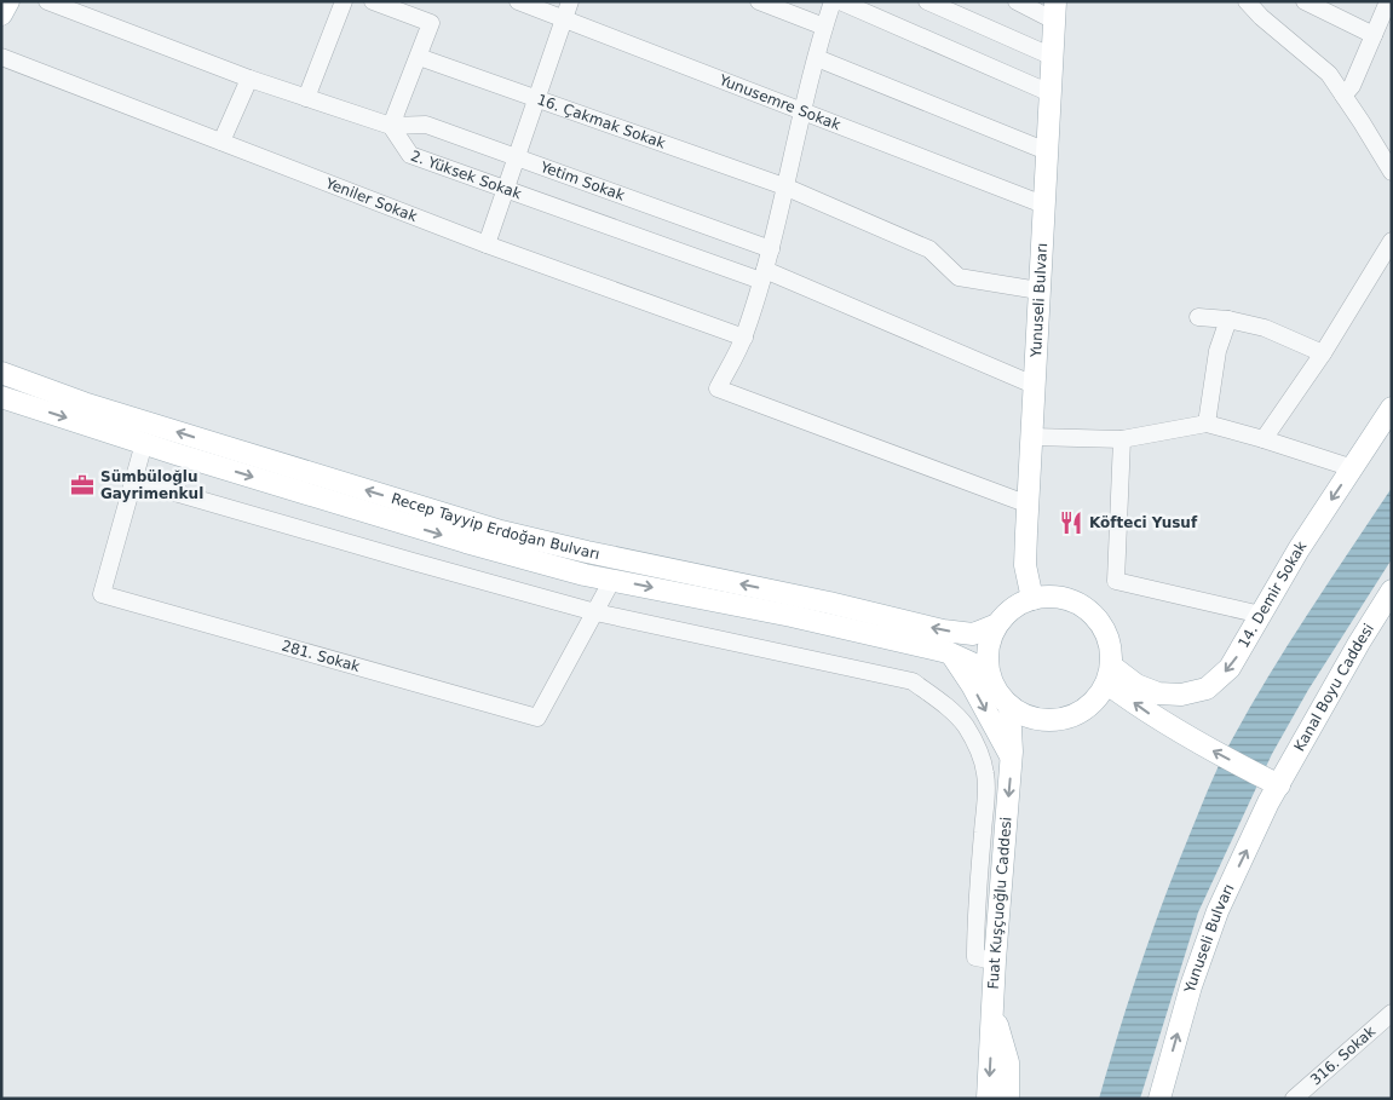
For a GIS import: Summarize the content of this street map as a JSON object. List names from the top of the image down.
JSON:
{
  "streets": {
    "main road": [
      "Yunuseli Bulvarı",
      "Recep Tayyip Erdoğan Bulvarı",
      "14. Demir Sokak",
      "Kanal Boyu Caddesi",
      "Fuat Kuşçuoğlu Caddesi"
    ],
    "street": [
      "Yunusemre Sokak",
      "16. Çakmak Sokak",
      "2. Yüksek Sokak",
      "Yetim Sokak",
      "Yeniler Sokak",
      "281. Sokak",
      "316. Sokak"
    ]
  },
  "crossings": [
    ["Yunusemre Sokak", "Yunuseli Bulvarı"],
    ["16. Çakmak Sokak", "Yunuseli Bulvarı"],
    ["2. Yüksek Sokak", "Yetim Sokak"],
    ["2. Yüksek Sokak", "Yunuseli Bulvarı"],
    ["Yunuseli Bulvarı", "Recep Tayyip Erdoğan Bulvarı"],
    ["Yunuseli Bulvarı", "14. Demir Sokak"],
    ["Yunuseli Bulvarı", "Kanal Boyu Caddesi"],
    ["Yunuseli Bulvarı", "Fuat Kuşçuoğlu Caddesi"],
    ["Recep Tayyip Erdoğan Bulvarı", "14. Demir Sokak"],
    ["Recep Tayyip Erdoğan Bulvarı", "281. Sokak"],
    ["Recep Tayyip Erdoğan Bulvarı", "Fuat Kuşçuoğlu Caddesi"],
    ["14. Demir Sokak", "Fuat Kuşçuoğlu Caddesi"]
  ],
  "one_way": ["Yunuseli Bulvarı", "14. Demir Sokak"],
  "places": {
    "office": ["Sümbüloğlu Gayrimenkul"],
    "restaurant": ["Köfteci Yusuf"]
  }
}
